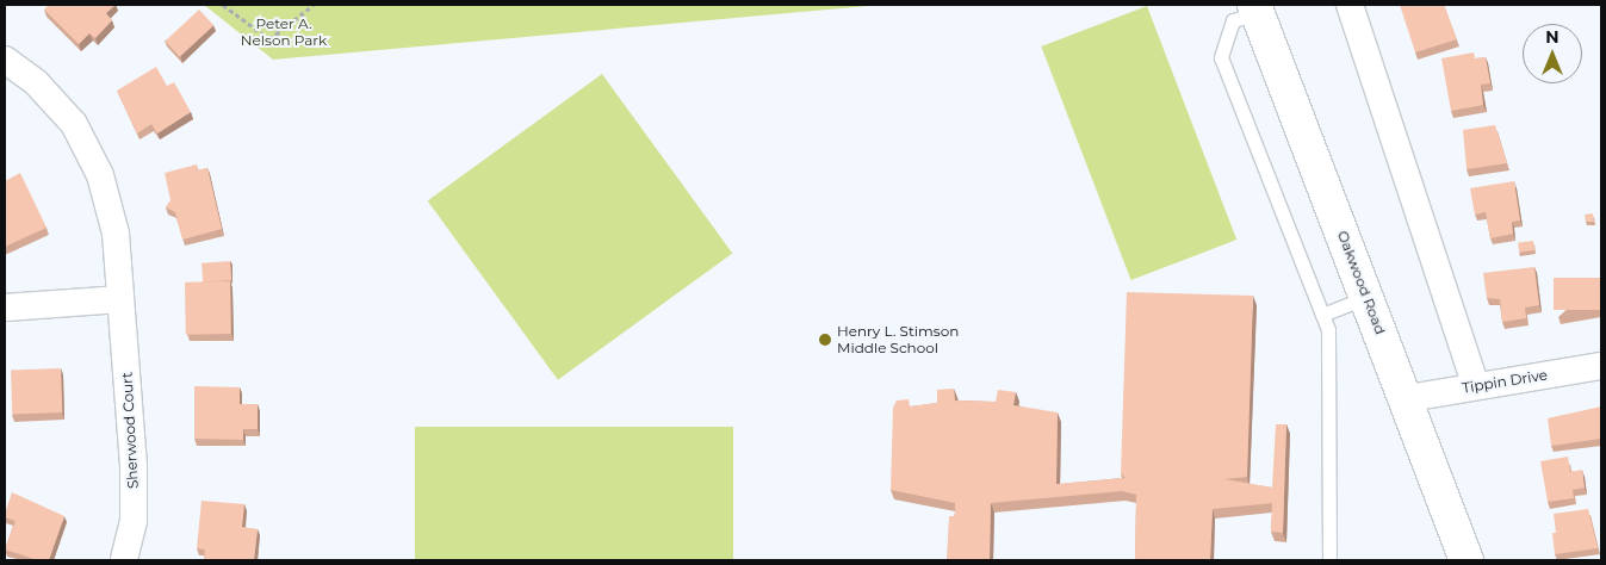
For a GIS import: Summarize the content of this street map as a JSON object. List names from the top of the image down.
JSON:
{
  "streets": {
    "main road": ["Oakwood Road"],
    "street": ["Tippin Drive", "Sherwood Court"]
  },
  "crossings": [
    ["Oakwood Road", "Tippin Drive"]
  ],
  "parks": ["Peter A. Nelson Park"],
  "places": ["Henry L. Stimson Middle School"],
  "north": "top"
}
